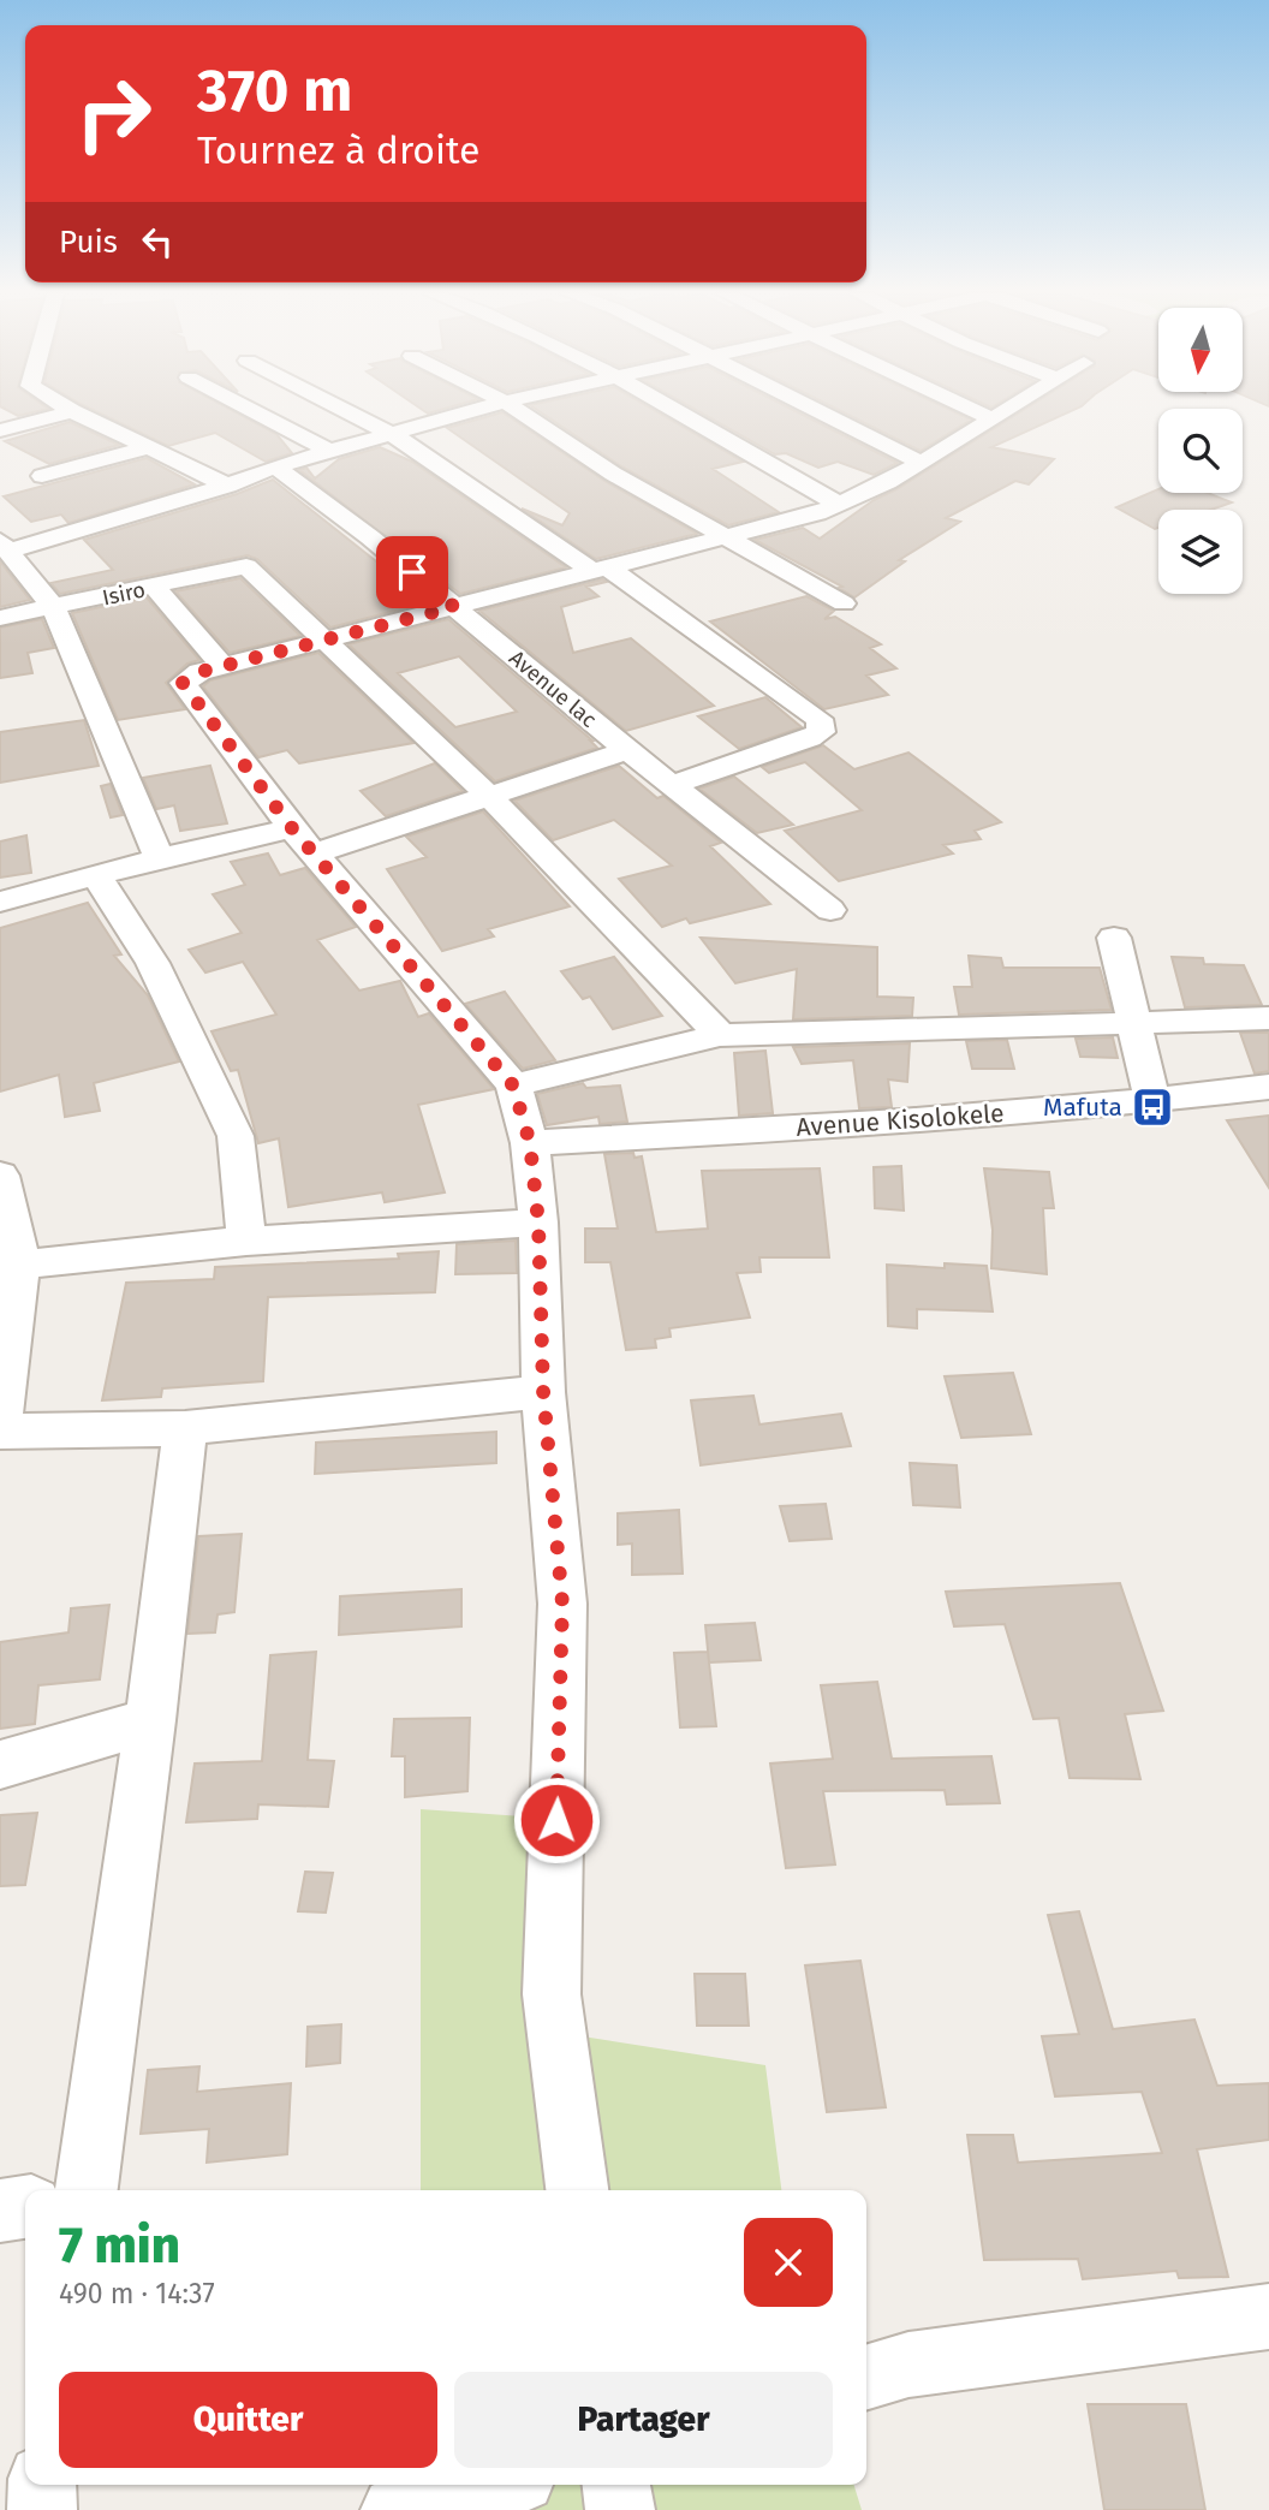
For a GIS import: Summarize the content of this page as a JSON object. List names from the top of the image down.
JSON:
{
  "streets": {
    "street": ["Isiro", "Avenue lac", "Avenue Kisolokele"]
  },
  "places": {
    "bus stop": ["Mafuta"]
  },
  "north": "bottom",
  "page": {
    "turn": ["370 m", "Tournez à droite"],
    "then": "Puis",
    "heading": ["7 min", "490 m · 14:37"],
    "buttons": ["Quitter", "Partager"]
  }
}
